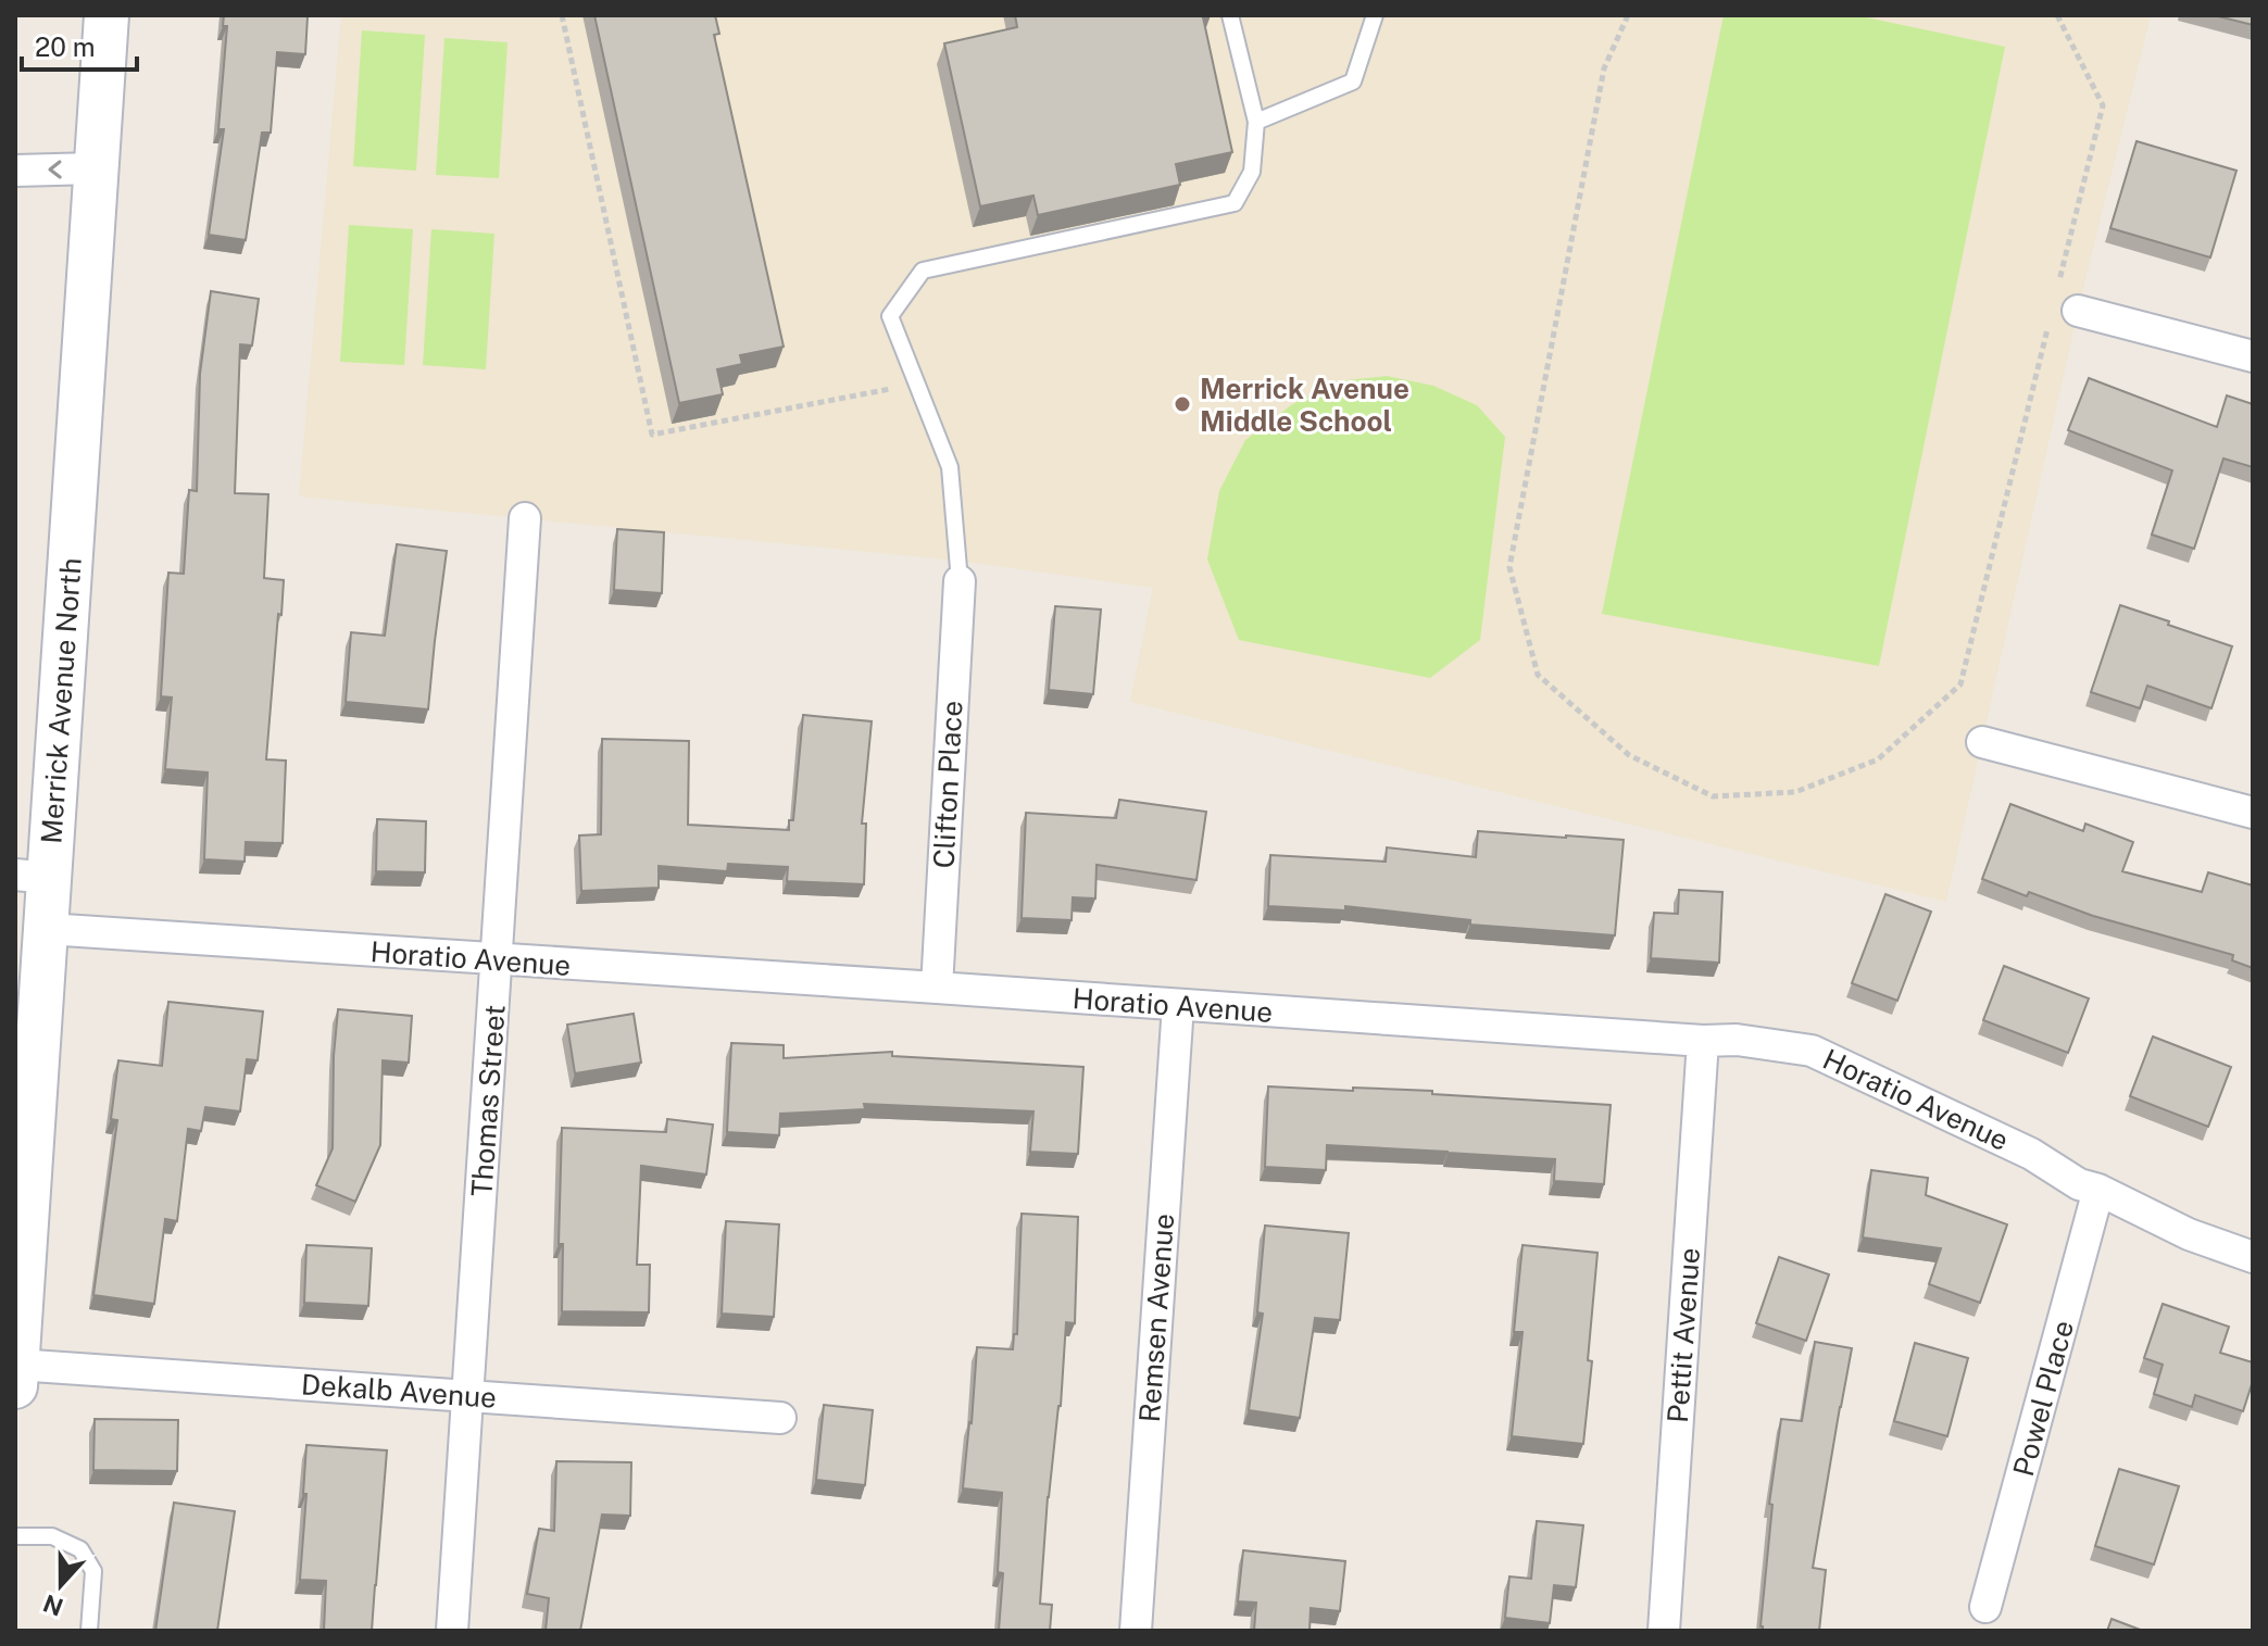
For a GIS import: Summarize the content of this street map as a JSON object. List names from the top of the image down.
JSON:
{
  "streets": {
    "main road": ["Merrick Avenue North"],
    "street": [
      "Clifton Place",
      "Horatio Avenue",
      "Thomas Street",
      "Remsen Avenue",
      "Pettit Avenue",
      "Dekalb Avenue",
      "Powel Place"
    ]
  },
  "crossings": [
    ["Merrick Avenue North", "Horatio Avenue"],
    ["Merrick Avenue North", "Dekalb Avenue"],
    ["Clifton Place", "Horatio Avenue"],
    ["Horatio Avenue", "Thomas Street"],
    ["Horatio Avenue", "Remsen Avenue"],
    ["Horatio Avenue", "Pettit Avenue"],
    ["Horatio Avenue", "Powel Place"],
    ["Thomas Street", "Dekalb Avenue"]
  ],
  "places": ["Merrick Avenue Middle School"],
  "scale_bar": "20 m",
  "north": "bottom"
}
